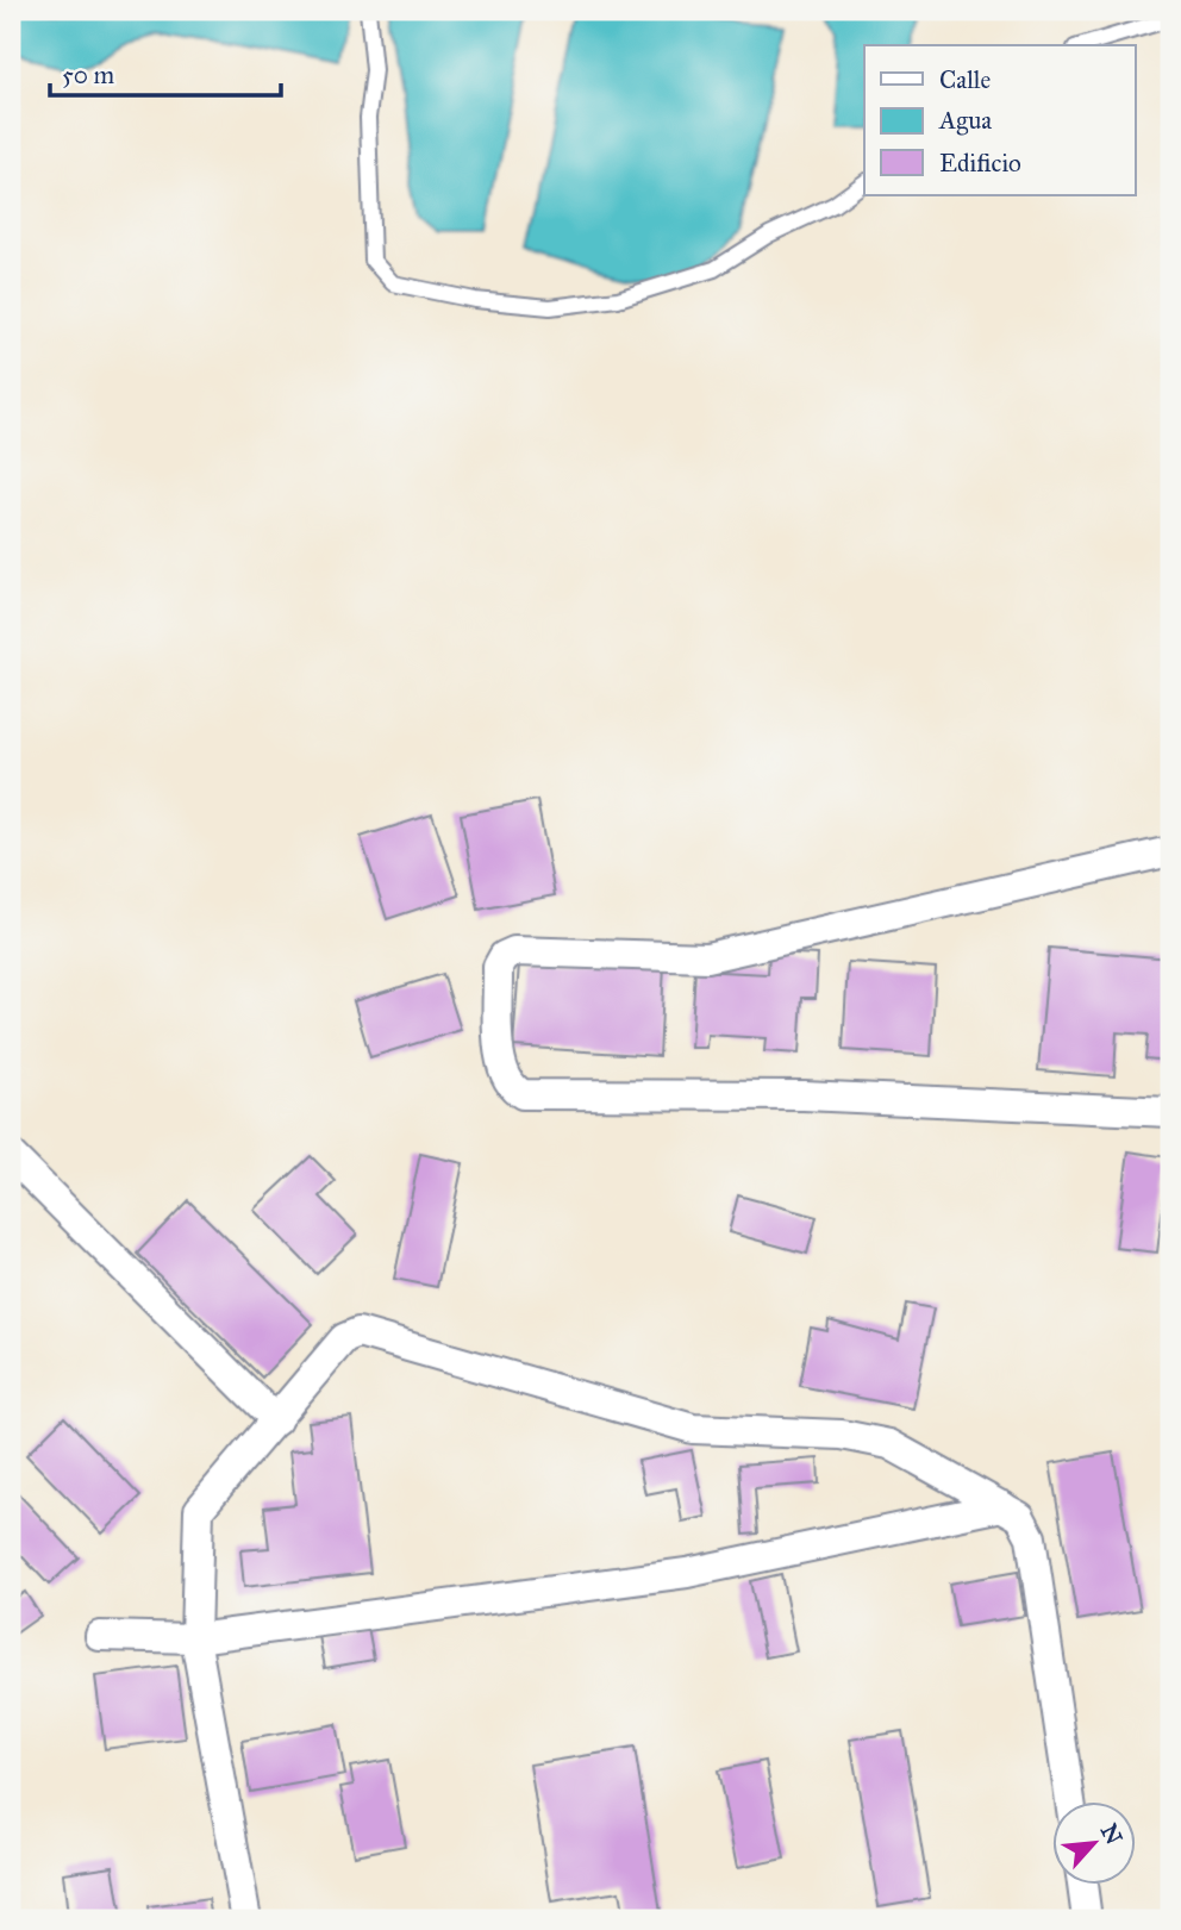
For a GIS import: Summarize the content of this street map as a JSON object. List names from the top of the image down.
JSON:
{
  "legend": ["Calle", "Agua", "Edificio"],
  "scale_bar": "50 m",
  "north": "top right"
}
